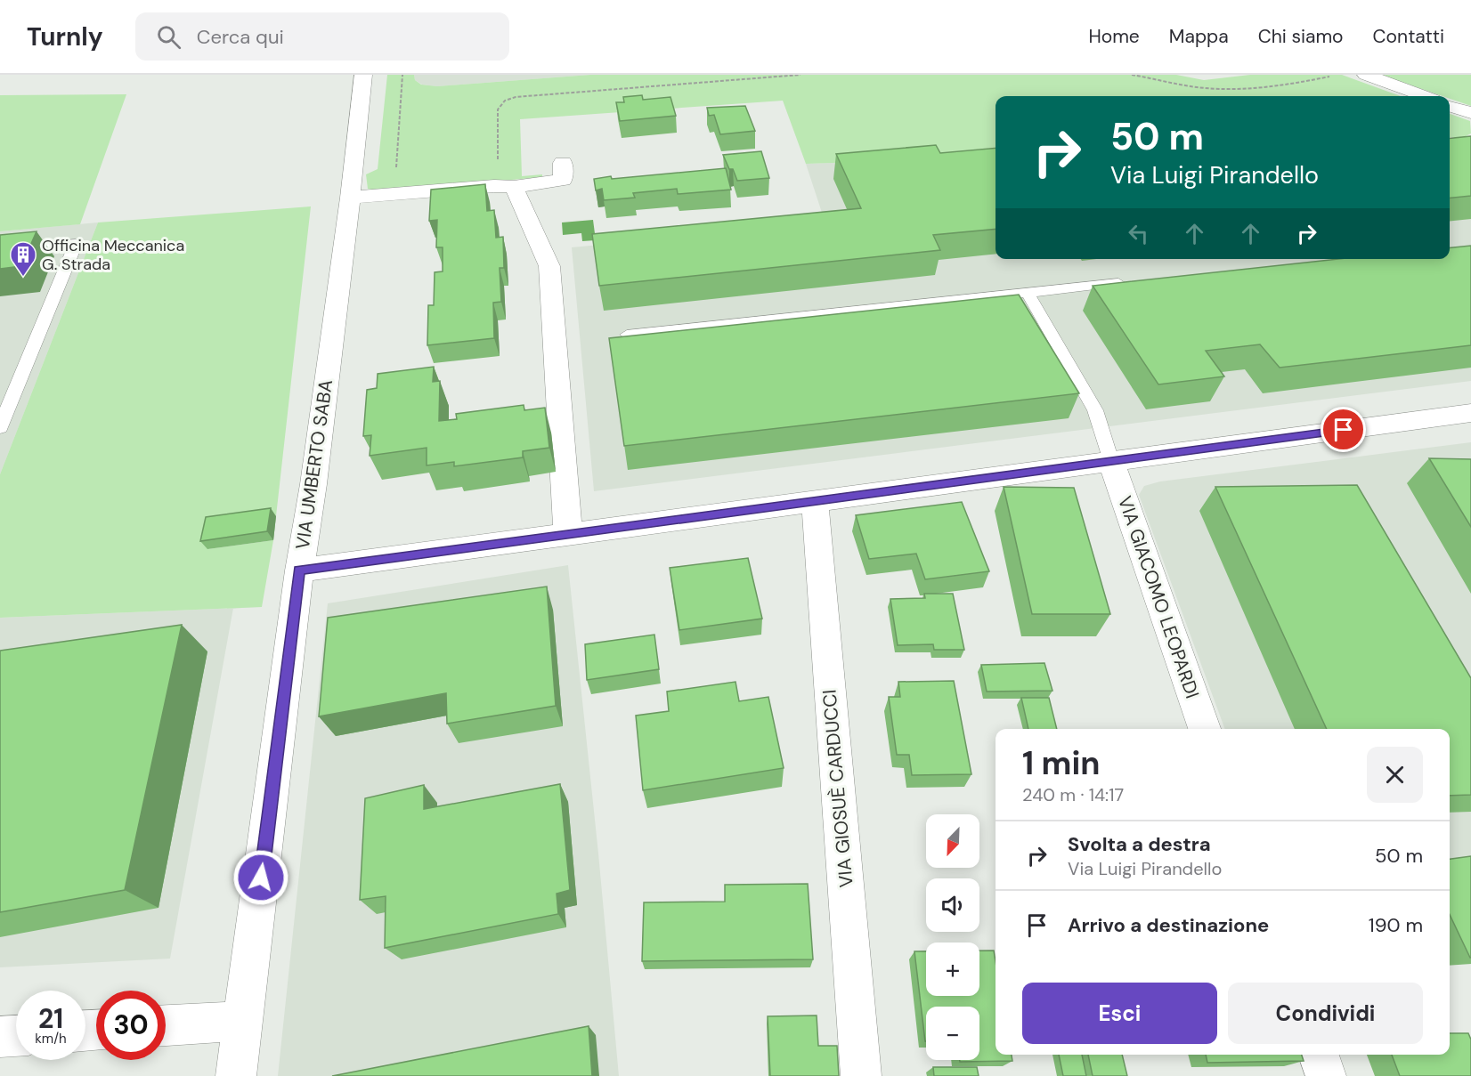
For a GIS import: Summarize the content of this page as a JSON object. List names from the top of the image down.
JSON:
{
  "streets": {
    "street": ["VIA UMBERTO SABA", "VIA GIACOMO LEOPARDI", "VIA GIOSUÈ CARDUCCI"]
  },
  "places": {
    "building": ["Officina Meccanica G. Strada"]
  },
  "north": "bottom left",
  "page": {
    "header": "Turnly",
    "search": "Cerca qui",
    "nav": [
      "Home",
      "Mappa",
      "Chi siamo",
      "Contatti"
    ],
    "turn": ["50 m", "Via Luigi Pirandello"],
    "heading": ["1 min", "240 m · 14:17"],
    "map_buttons": ["+", "−"],
    "list": [
      {
        "name": "Svolta a destra",
        "note": "Via Luigi Pirandello",
        "value": "50 m"
      },
      {
        "name": "Arrivo a destinazione",
        "value": "190 m"
      }
    ],
    "buttons": ["Esci", "Condividi"],
    "speed": "21 km/h",
    "limit": "30"
  }
}
